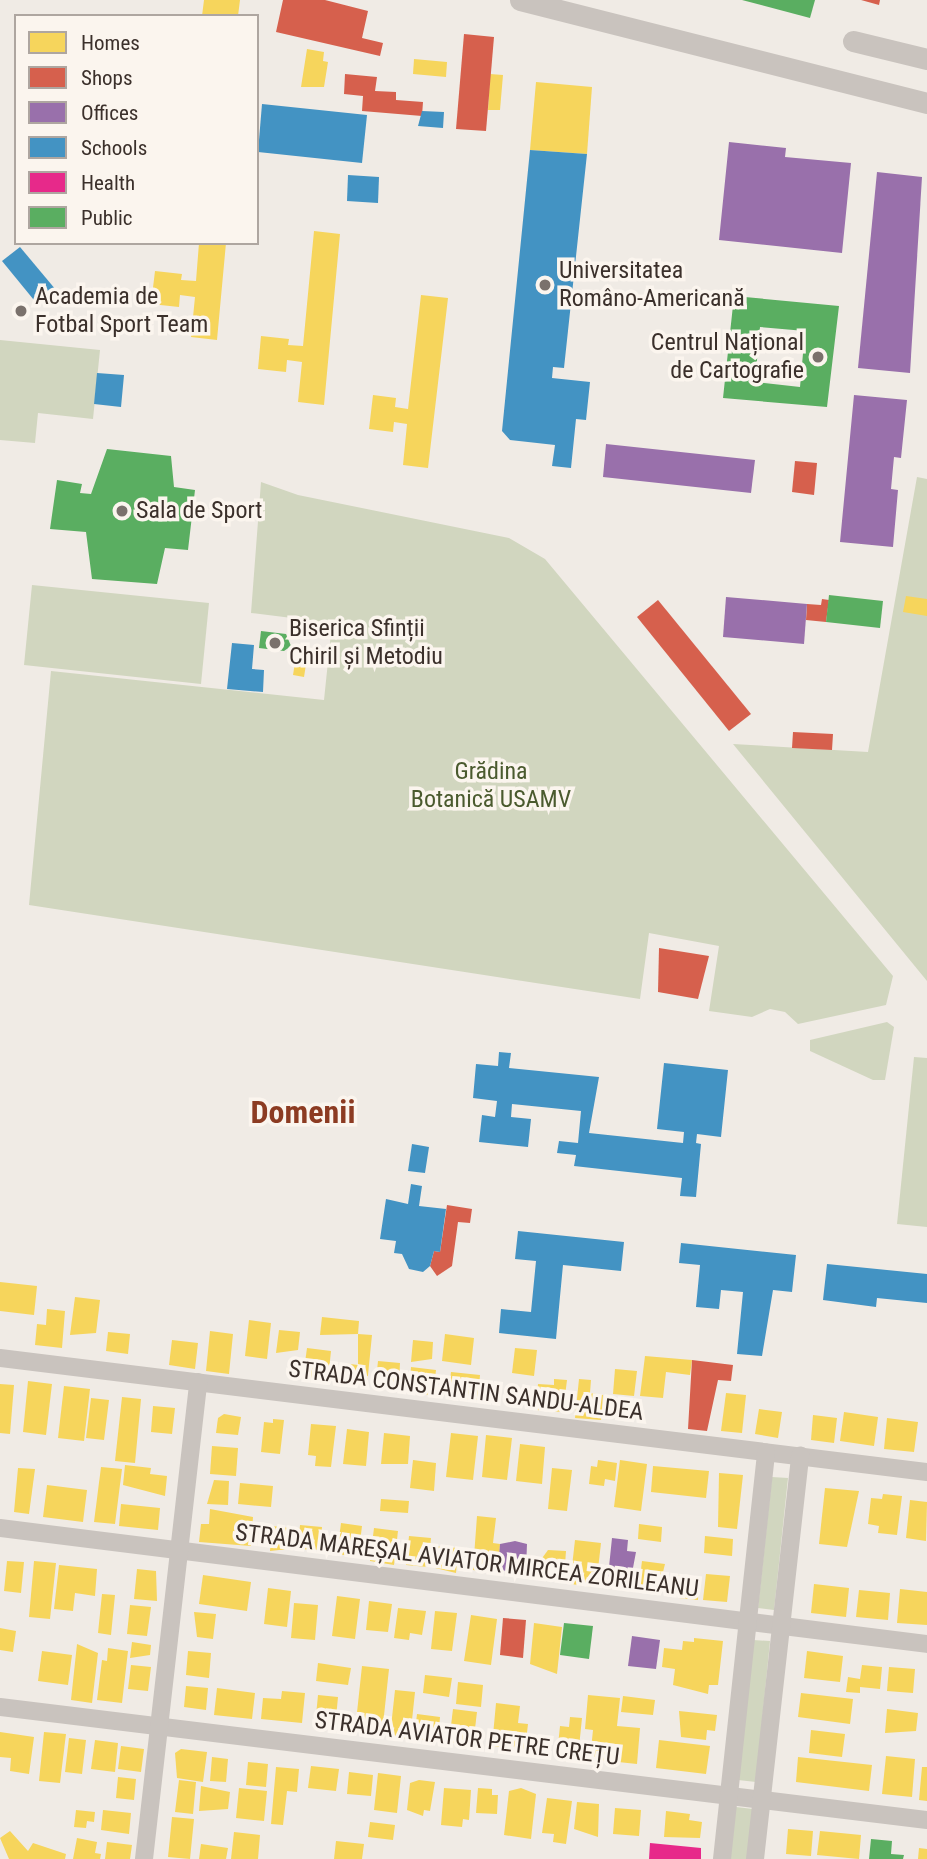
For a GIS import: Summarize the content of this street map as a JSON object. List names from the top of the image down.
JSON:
{
  "streets": {
    "street": ["STRADA CONSTANTIN SANDU-ALDEA", "STRADA MAREȘAL AVIATOR MIRCEA ZORILEANU", "STRADA AVIATOR PETRE CREȚU"]
  },
  "districts": ["Domenii"],
  "parks": ["Grădina Botanică USAMV"],
  "places": [
    "Universitatea Româno-Americană",
    "Academia de Fotbal Sport Team",
    "Centrul Național de Cartografie",
    "Sala de Sport",
    "Biserica Sfinții Chiril și Metodiu"
  ],
  "legend": [
    "Homes",
    "Shops",
    "Offices",
    "Schools",
    "Health",
    "Public"
  ]
}
